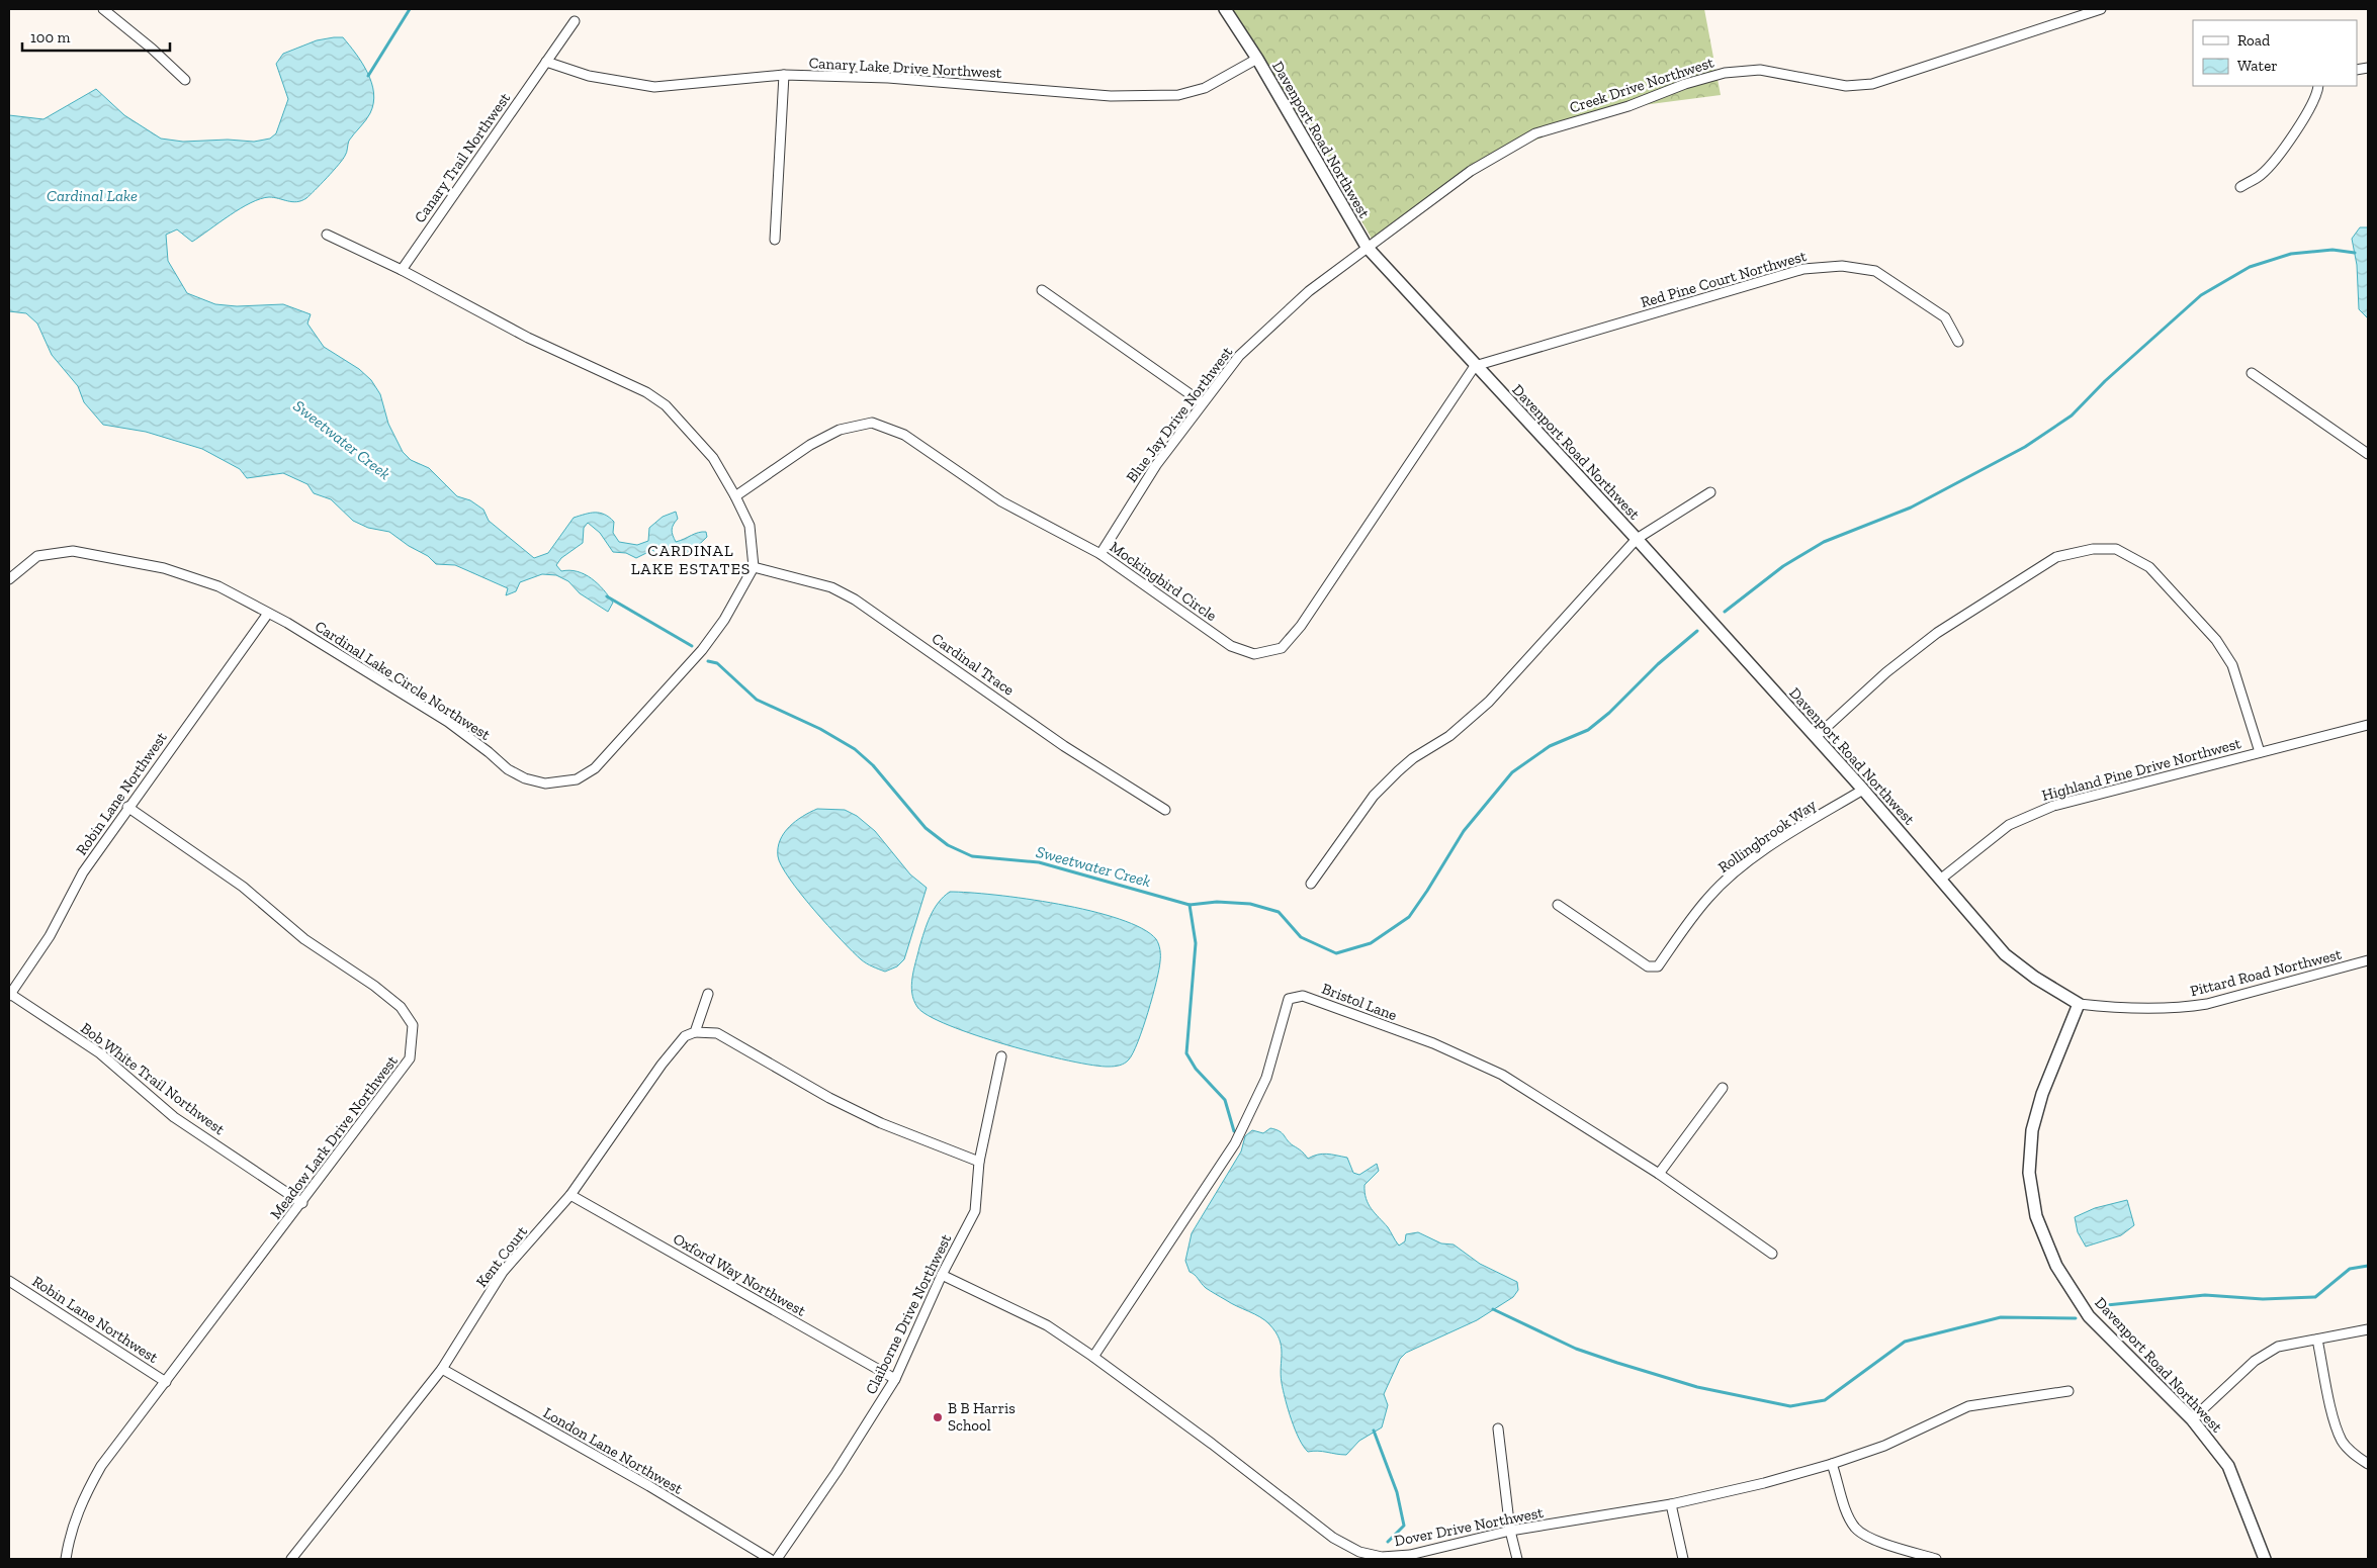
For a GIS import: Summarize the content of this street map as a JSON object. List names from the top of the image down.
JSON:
{
  "streets": {
    "street": [
      "Canary Lake Drive Northwest",
      "Creek Drive Northwest",
      "Davenport Road Northwest",
      "Canary Trail Northwest",
      "Red Pine Court Northwest",
      "Blue Jay Drive Northwest",
      "Mockingbird Circle",
      "Cardinal Trace",
      "Cardinal Lake Circle Northwest",
      "Highland Pine Drive Northwest",
      "Robin Lane Northwest",
      "Rollingbrook Way",
      "Pittard Road Northwest",
      "Bristol Lane",
      "Bob White Trail Northwest",
      "Meadow Lark Drive Northwest",
      "Kent Court",
      "Oxford Way Northwest",
      "Claiborne Drive Northwest",
      "London Lane Northwest",
      "Dover Drive Northwest"
    ]
  },
  "crossings": [
    ["Canary Lake Drive Northwest", "Davenport Road Northwest"],
    ["Canary Lake Drive Northwest", "Canary Trail Northwest"],
    ["Creek Drive Northwest", "Davenport Road Northwest"],
    ["Creek Drive Northwest", "Blue Jay Drive Northwest"],
    ["Davenport Road Northwest", "Red Pine Court Northwest"],
    ["Davenport Road Northwest", "Blue Jay Drive Northwest"],
    ["Davenport Road Northwest", "Mockingbird Circle"],
    ["Davenport Road Northwest", "Highland Pine Drive Northwest"],
    ["Davenport Road Northwest", "Rollingbrook Way"],
    ["Davenport Road Northwest", "Pittard Road Northwest"],
    ["Red Pine Court Northwest", "Mockingbird Circle"],
    ["Blue Jay Drive Northwest", "Mockingbird Circle"],
    ["Cardinal Trace", "Cardinal Lake Circle Northwest"],
    ["Cardinal Lake Circle Northwest", "Robin Lane Northwest"],
    ["Robin Lane Northwest", "Bob White Trail Northwest"],
    ["Robin Lane Northwest", "Meadow Lark Drive Northwest"],
    ["Bristol Lane", "Dover Drive Northwest"],
    ["Bob White Trail Northwest", "Meadow Lark Drive Northwest"],
    ["Kent Court", "Oxford Way Northwest"],
    ["Kent Court", "London Lane Northwest"],
    ["Oxford Way Northwest", "Claiborne Drive Northwest"],
    ["Claiborne Drive Northwest", "Dover Drive Northwest"]
  ],
  "districts": ["CARDINAL LAKE ESTATES"],
  "water": ["Cardinal Lake", "Sweetwater Creek"],
  "places": ["B B Harris School"],
  "legend": ["Road", "Water"],
  "scale_bar": "100 m"
}
